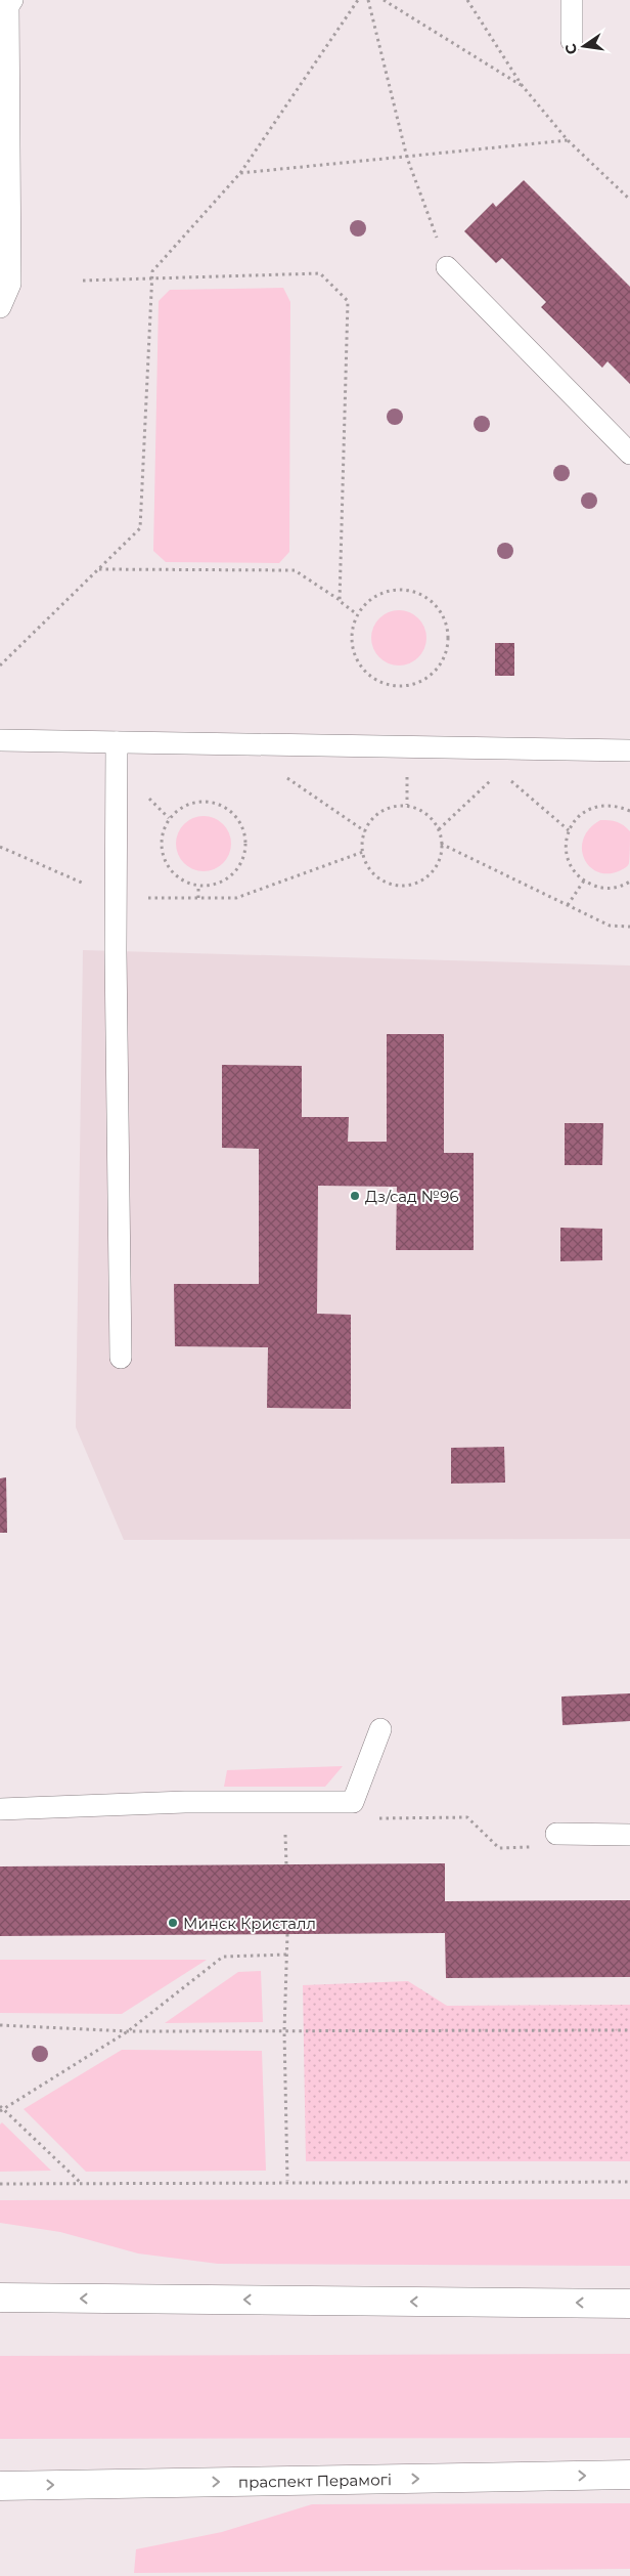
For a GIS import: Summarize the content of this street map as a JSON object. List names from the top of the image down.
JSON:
{
  "streets": {
    "main road": ["праспект Перамогі"]
  },
  "places": ["Дз/сад №96", "Минск Кристалл"],
  "north": "left"
}
